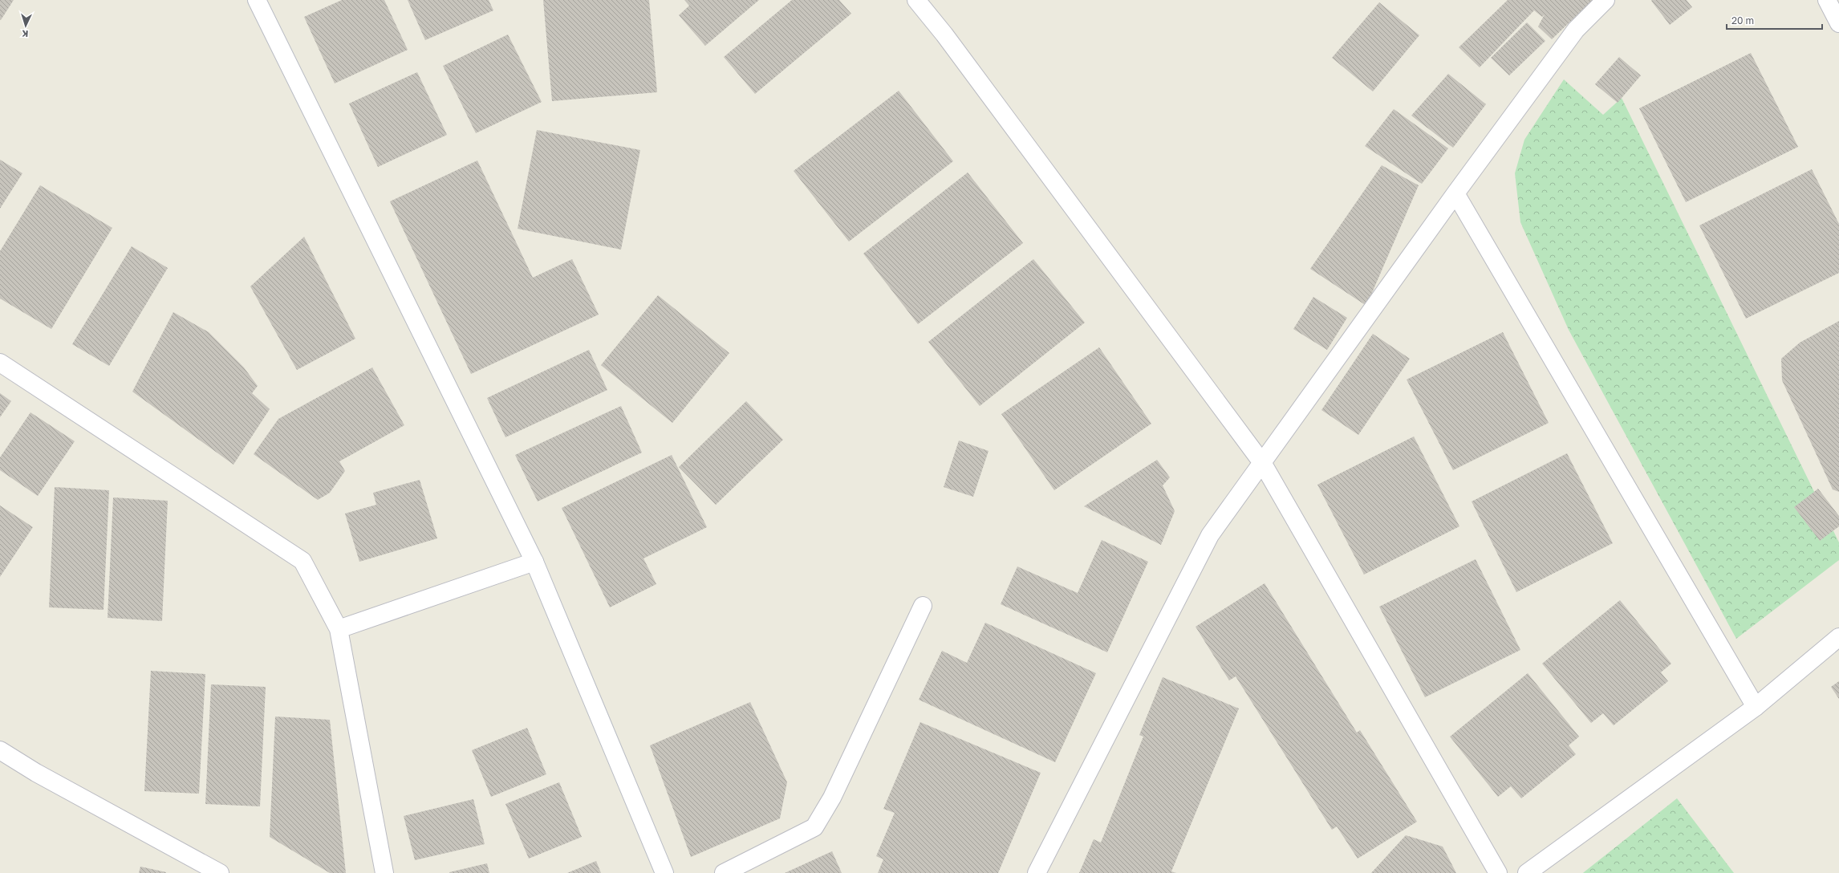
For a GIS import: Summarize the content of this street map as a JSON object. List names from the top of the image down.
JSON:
{
  "scale_bar": "20 m",
  "north": "bottom"
}
